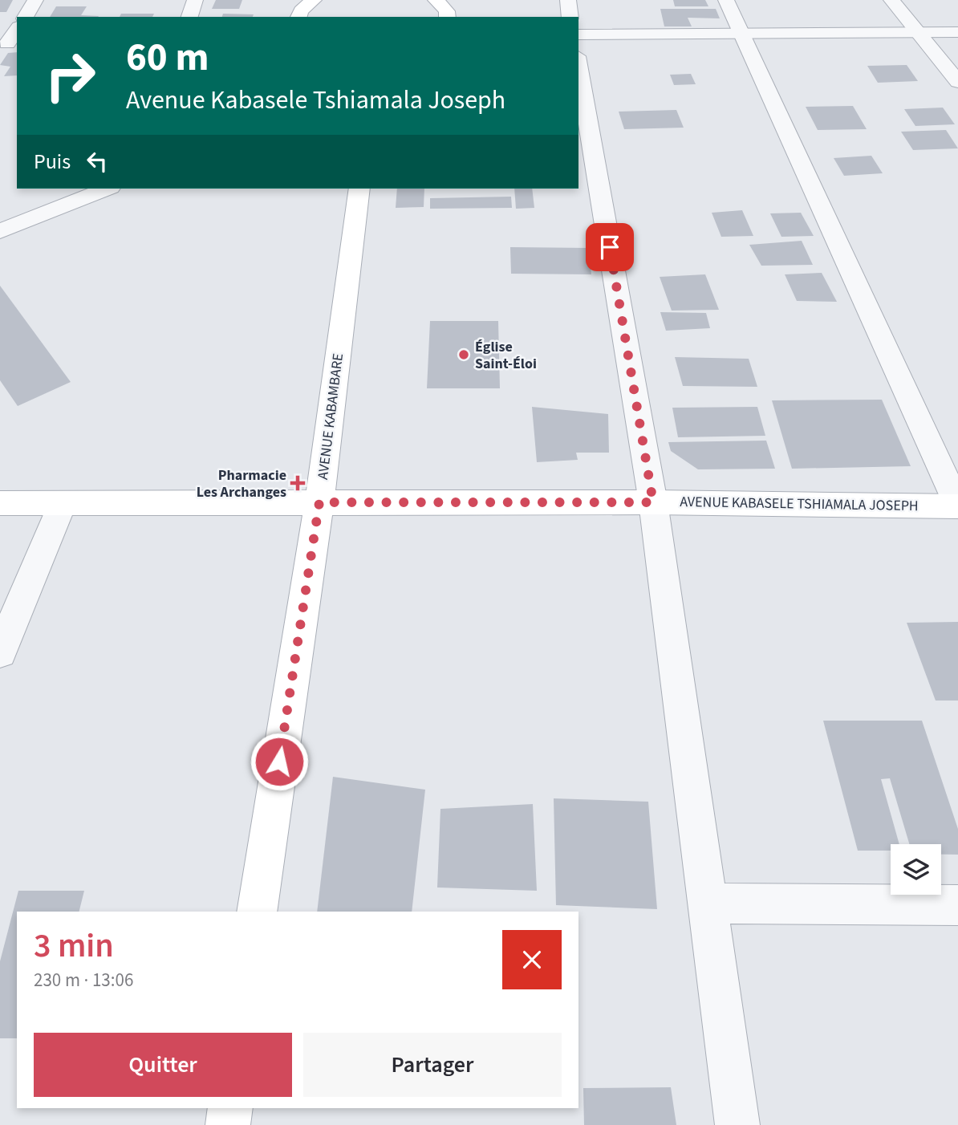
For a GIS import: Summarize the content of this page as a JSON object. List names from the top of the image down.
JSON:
{
  "streets": {
    "main road": ["AVENUE KABAMBARE", "AVENUE KABASELE TSHIAMALA JOSEPH"]
  },
  "crossings": [
    ["AVENUE KABAMBARE", "AVENUE KABASELE TSHIAMALA JOSEPH"]
  ],
  "places": {
    "other": ["Église Saint-Éloi"],
    "health": ["Pharmacie Les Archanges"]
  },
  "page": {
    "turn": ["60 m", "Avenue Kabasele Tshiamala Joseph"],
    "then": "Puis",
    "heading": ["3 min", "230 m · 13:06"],
    "buttons": ["Quitter", "Partager"]
  }
}
